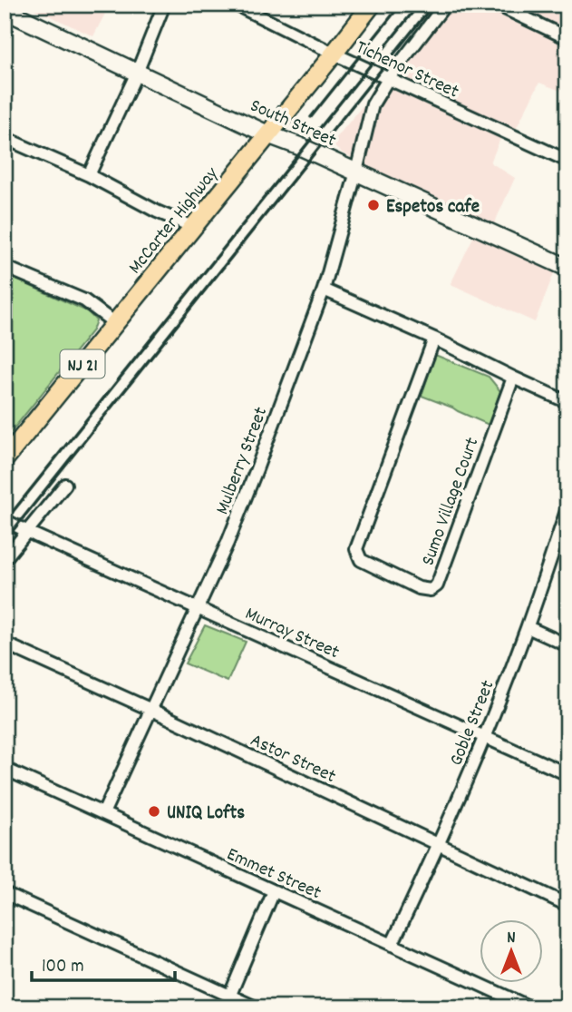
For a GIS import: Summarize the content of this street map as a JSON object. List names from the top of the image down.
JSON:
{
  "streets": {
    "main road": ["South Street", "McCarter Highway", "NJ 21"],
    "street": [
      "Tichenor Street",
      "Mulberry Street",
      "Sumo Village Court",
      "Murray Street",
      "Goble Street",
      "Astor Street",
      "Emmet Street"
    ]
  },
  "crossings": [
    ["Tichenor Street", "McCarter Highway"],
    ["Tichenor Street", "Mulberry Street"],
    ["South Street", "McCarter Highway"],
    ["South Street", "Mulberry Street"],
    ["Mulberry Street", "Murray Street"],
    ["Mulberry Street", "Astor Street"],
    ["Mulberry Street", "Emmet Street"],
    ["Murray Street", "Goble Street"],
    ["Goble Street", "Astor Street"],
    ["Goble Street", "Emmet Street"]
  ],
  "places": ["Espetos cafe", "UNIQ Lofts"],
  "scale_bar": "100 m",
  "north": "top"
}
